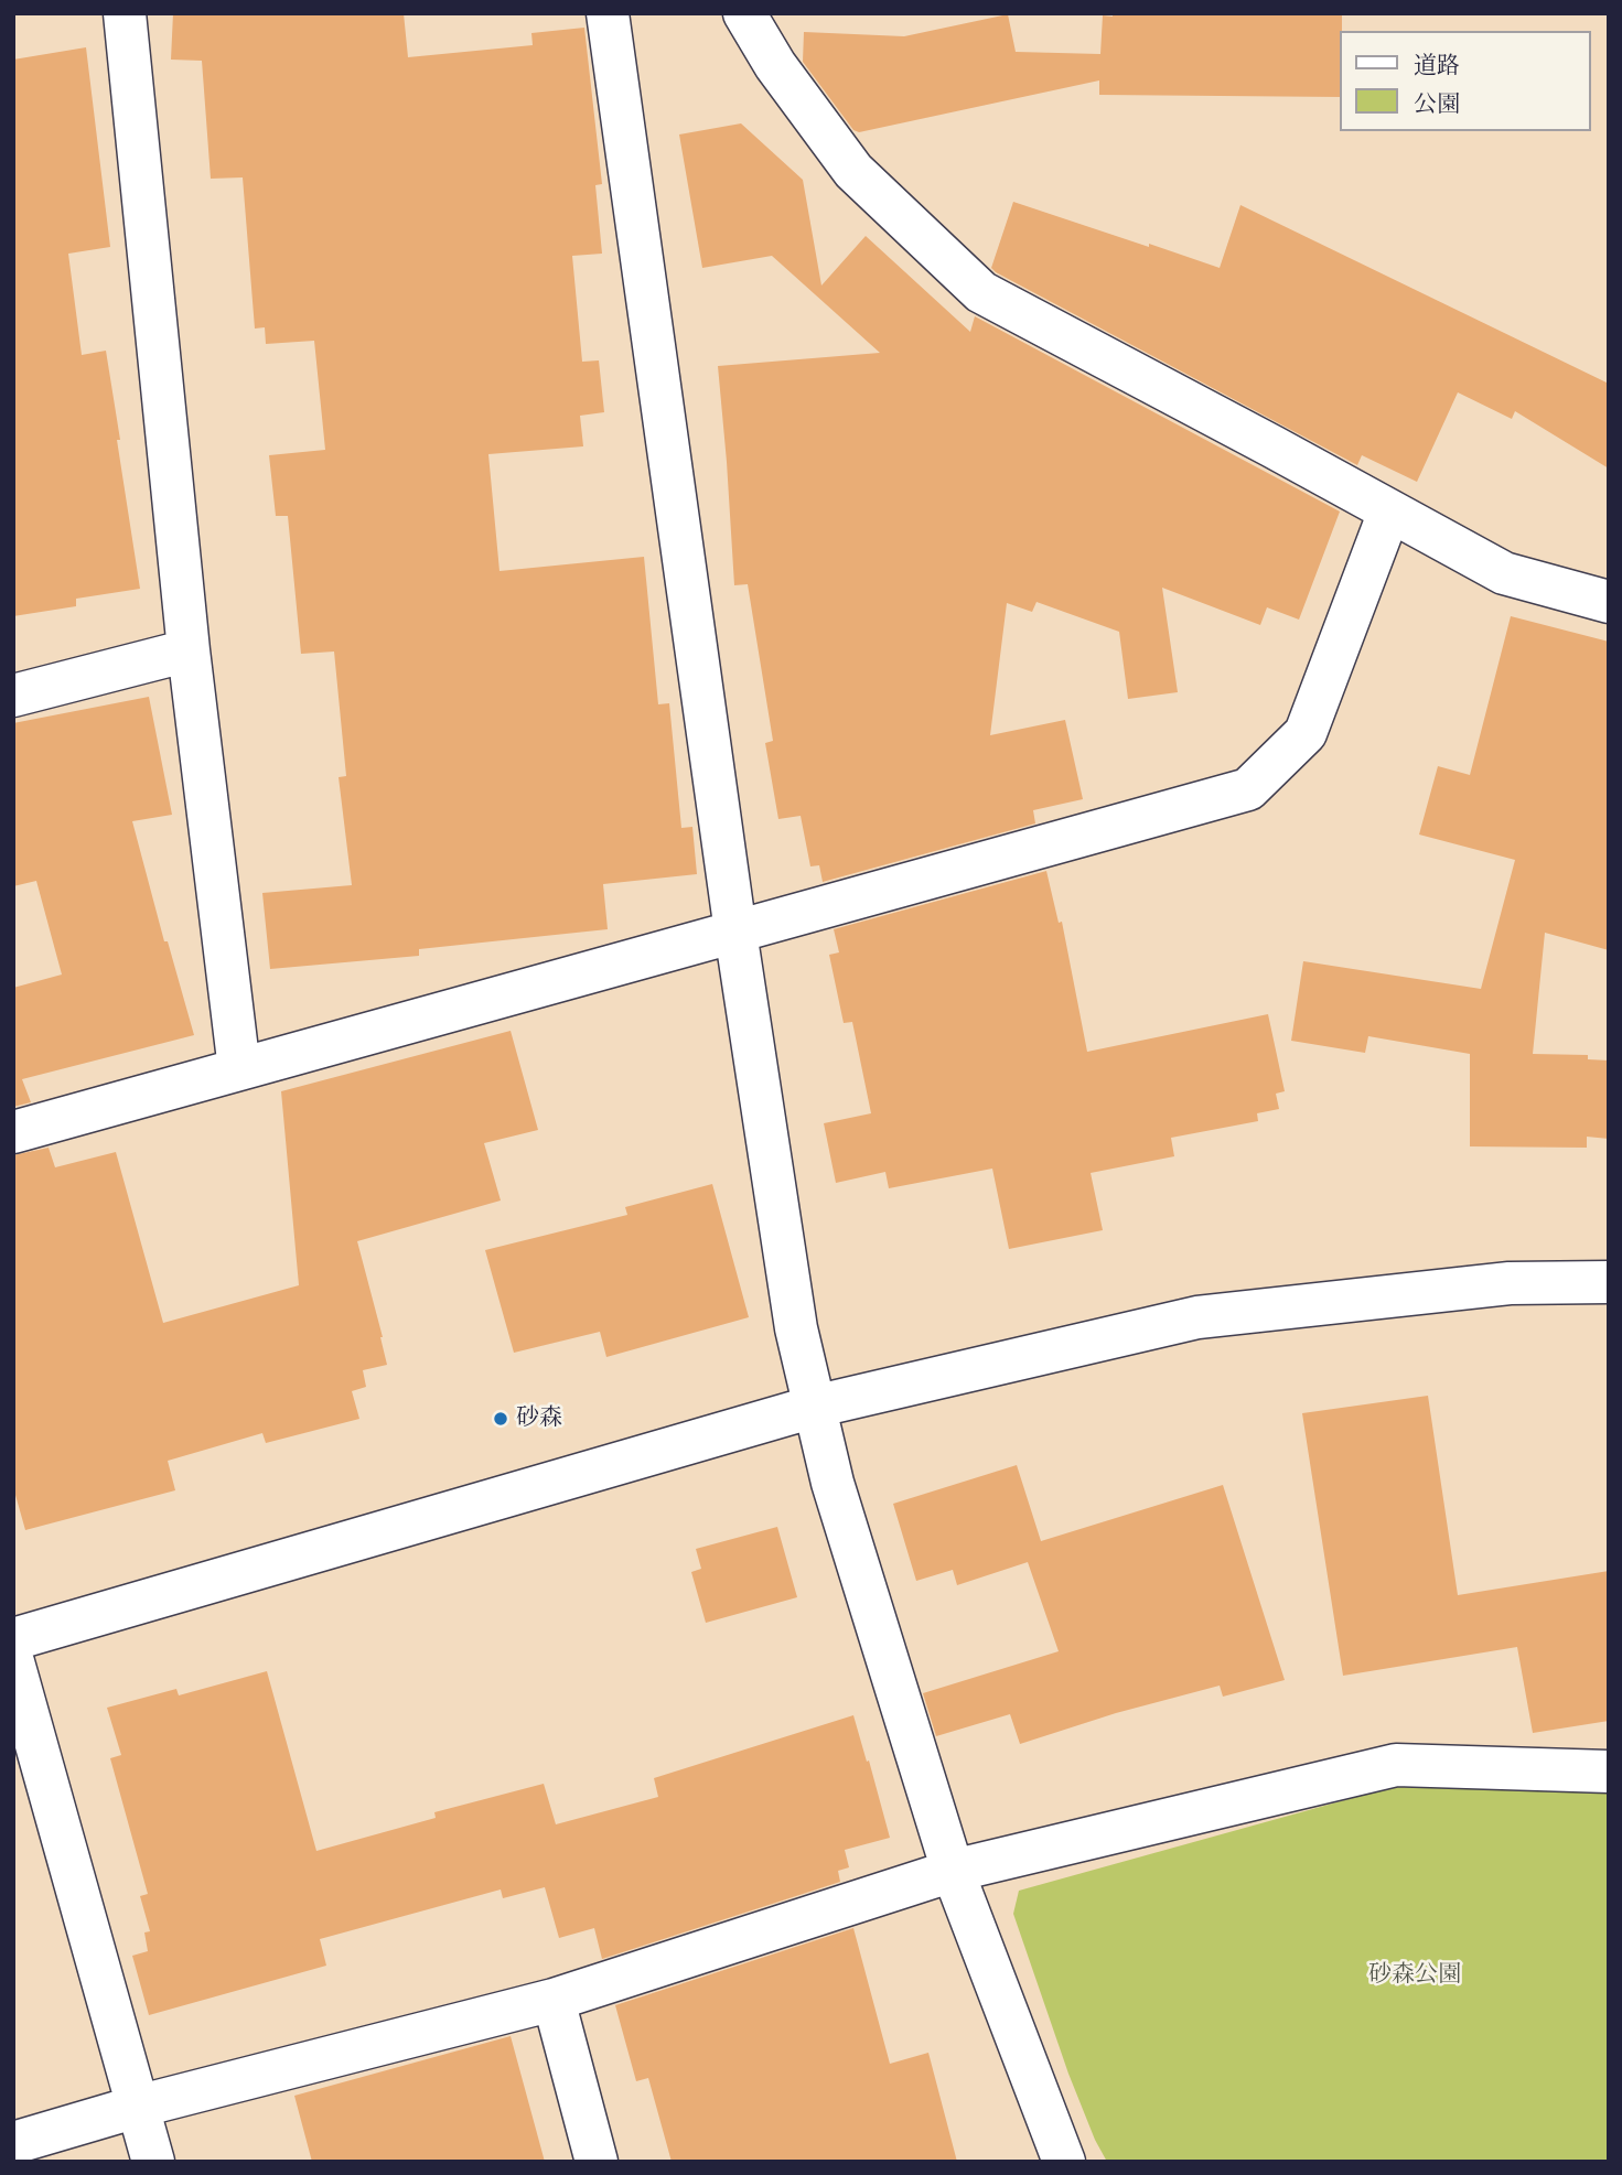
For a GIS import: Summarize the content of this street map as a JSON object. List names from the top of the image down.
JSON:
{
  "parks": ["砂森公園"],
  "places": ["砂森"],
  "legend": ["道路", "公園"]
}
